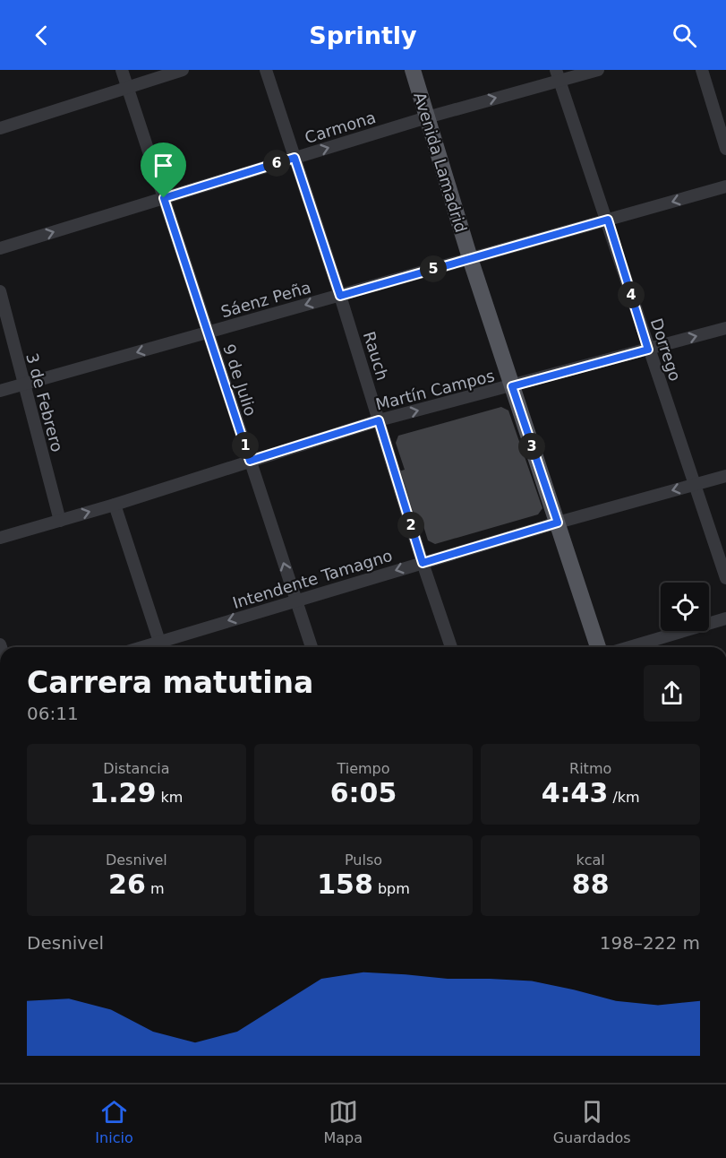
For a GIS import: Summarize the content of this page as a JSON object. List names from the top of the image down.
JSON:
{
  "streets": {
    "main road": ["Avenida Lamadrid"],
    "street": [
      "Carmona",
      "Sáenz Peña",
      "Dorrego",
      "Rauch",
      "9 de Julio",
      "Martín Campos",
      "3 de Febrero",
      "Intendente Tamagno"
    ]
  },
  "crossings": [
    ["Carmona", "Avenida Lamadrid"],
    ["Carmona", "Dorrego"],
    ["Carmona", "Rauch"],
    ["Carmona", "9 de Julio"],
    ["Avenida Lamadrid", "Sáenz Peña"],
    ["Avenida Lamadrid", "Martín Campos"],
    ["Avenida Lamadrid", "Intendente Tamagno"],
    ["Sáenz Peña", "Dorrego"],
    ["Sáenz Peña", "Rauch"],
    ["Sáenz Peña", "9 de Julio"],
    ["Sáenz Peña", "3 de Febrero"],
    ["Dorrego", "Martín Campos"],
    ["Dorrego", "Intendente Tamagno"],
    ["Rauch", "Martín Campos"],
    ["Rauch", "Intendente Tamagno"],
    ["9 de Julio", "Martín Campos"],
    ["9 de Julio", "Intendente Tamagno"],
    ["Martín Campos", "3 de Febrero"]
  ],
  "one_way": [
    "Carmona",
    "Sáenz Peña",
    "Martín Campos",
    "Intendente Tamagno"
  ],
  "page": {
    "header": "Sprintly",
    "pins": [
      "6",
      "5",
      "4",
      "1",
      "3",
      "2"
    ],
    "heading": ["Carrera matutina", "06:11"],
    "stats": [
      ["Distancia", "1.29 km"],
      ["Tiempo", "6:05"],
      ["Ritmo", "4:43 /km"],
      ["Desnivel", "26 m"],
      ["Pulso", "158 bpm"],
      ["kcal", "88"]
    ],
    "chart": ["Desnivel", "198–222 m"],
    "tabs": ["Inicio", "Mapa", "Guardados"]
  }
}
